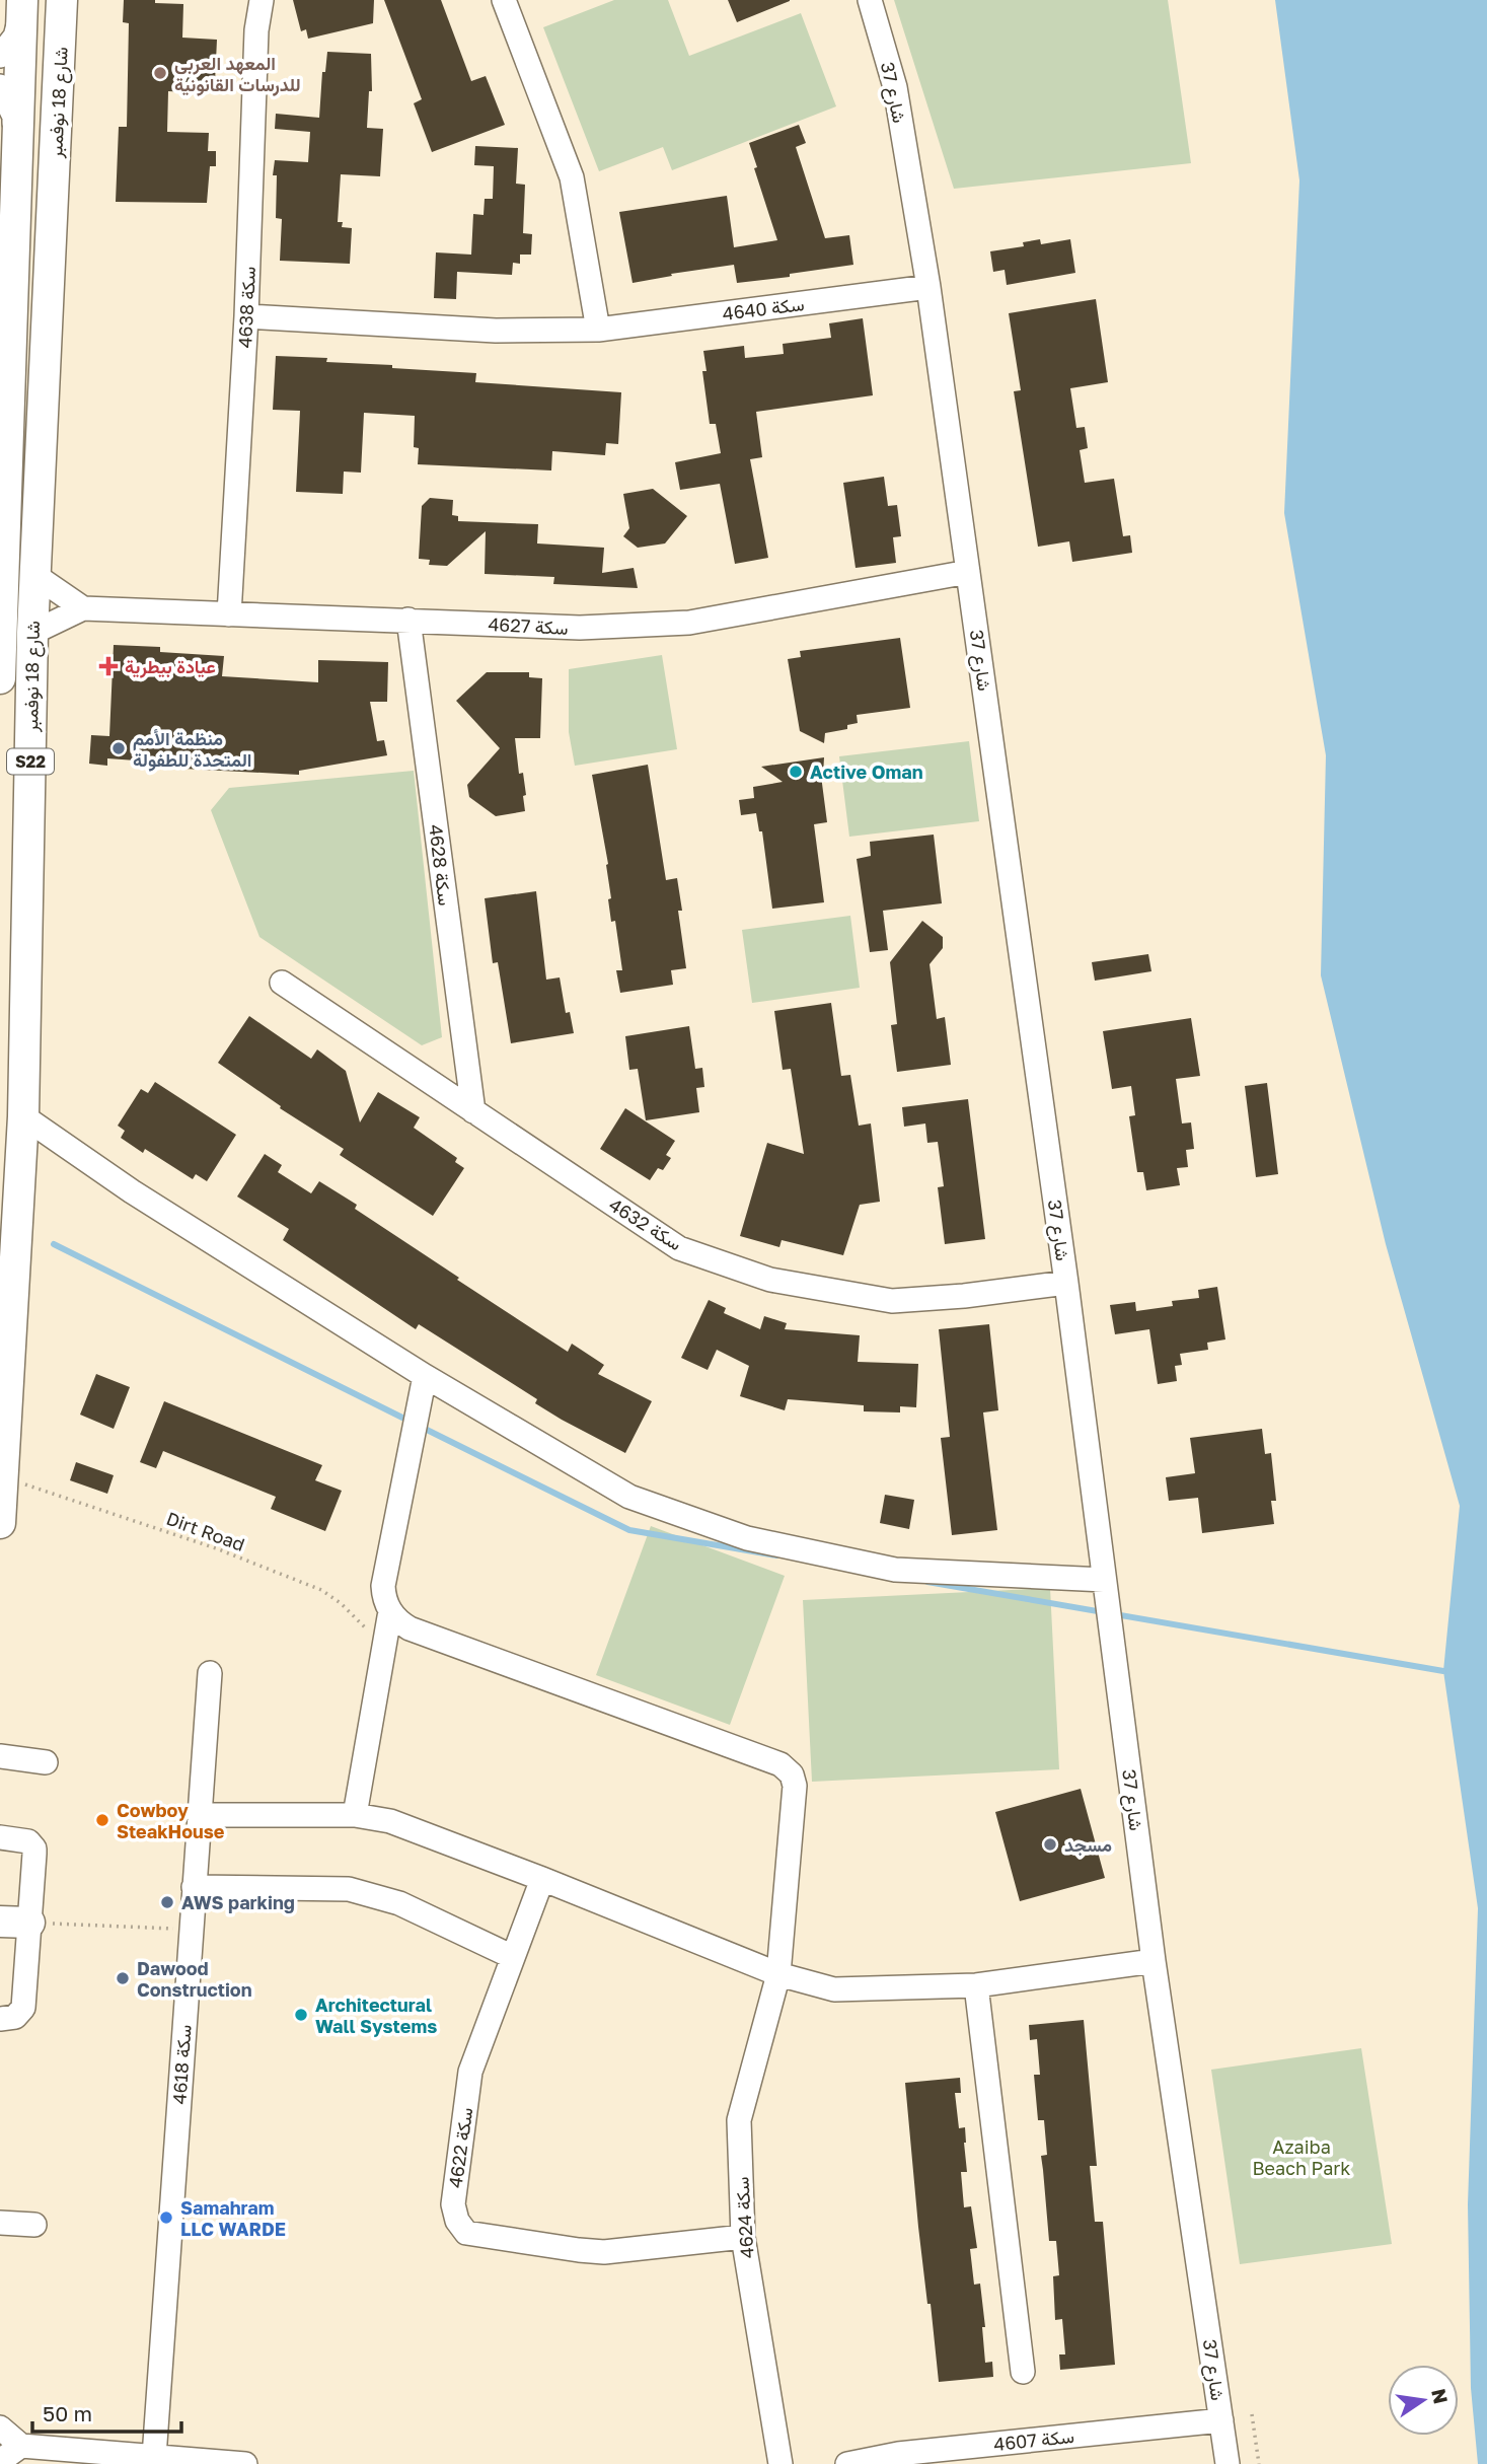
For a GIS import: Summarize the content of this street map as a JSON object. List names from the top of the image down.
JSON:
{
  "streets": {
    "main road": ["شارع 18 نوفمبر", "S22"],
    "street": [
      "شارع 37",
      "سكة 4638",
      "سكة 4640",
      "سكة 4627",
      "سكة 4628",
      "سكة 4632",
      "سكة 4618",
      "سكة 4622",
      "سكة 4624",
      "سكة 4607"
    ],
    "path": ["Dirt Road"]
  },
  "crossings": [
    ["شارع 37", "سكة 4640"],
    ["شارع 37", "سكة 4627"],
    ["شارع 37", "سكة 4632"],
    ["شارع 37", "سكة 4607"],
    ["شارع 18 نوفمبر", "سكة 4627"],
    ["شارع 18 نوفمبر", "Dirt Road"],
    ["سكة 4638", "سكة 4640"],
    ["سكة 4638", "سكة 4627"],
    ["سكة 4627", "سكة 4628"],
    ["سكة 4628", "سكة 4632"],
    ["سكة 4622", "سكة 4624"]
  ],
  "parks": ["Azaiba Beach Park"],
  "places": {
    "other": [
      "المعهد العربي للدرسات القانونية",
      "منظمة الأمم المتحدة للطفولة",
      "Active Oman",
      "Cowboy SteakHouse",
      "مسجد",
      "AWS parking",
      "Dawood Construction",
      "Architectural Wall Systems",
      "Samahram LLC WARDE"
    ],
    "health": ["عيادة بيطرية"]
  },
  "scale_bar": "50 m",
  "north": "right"
}
